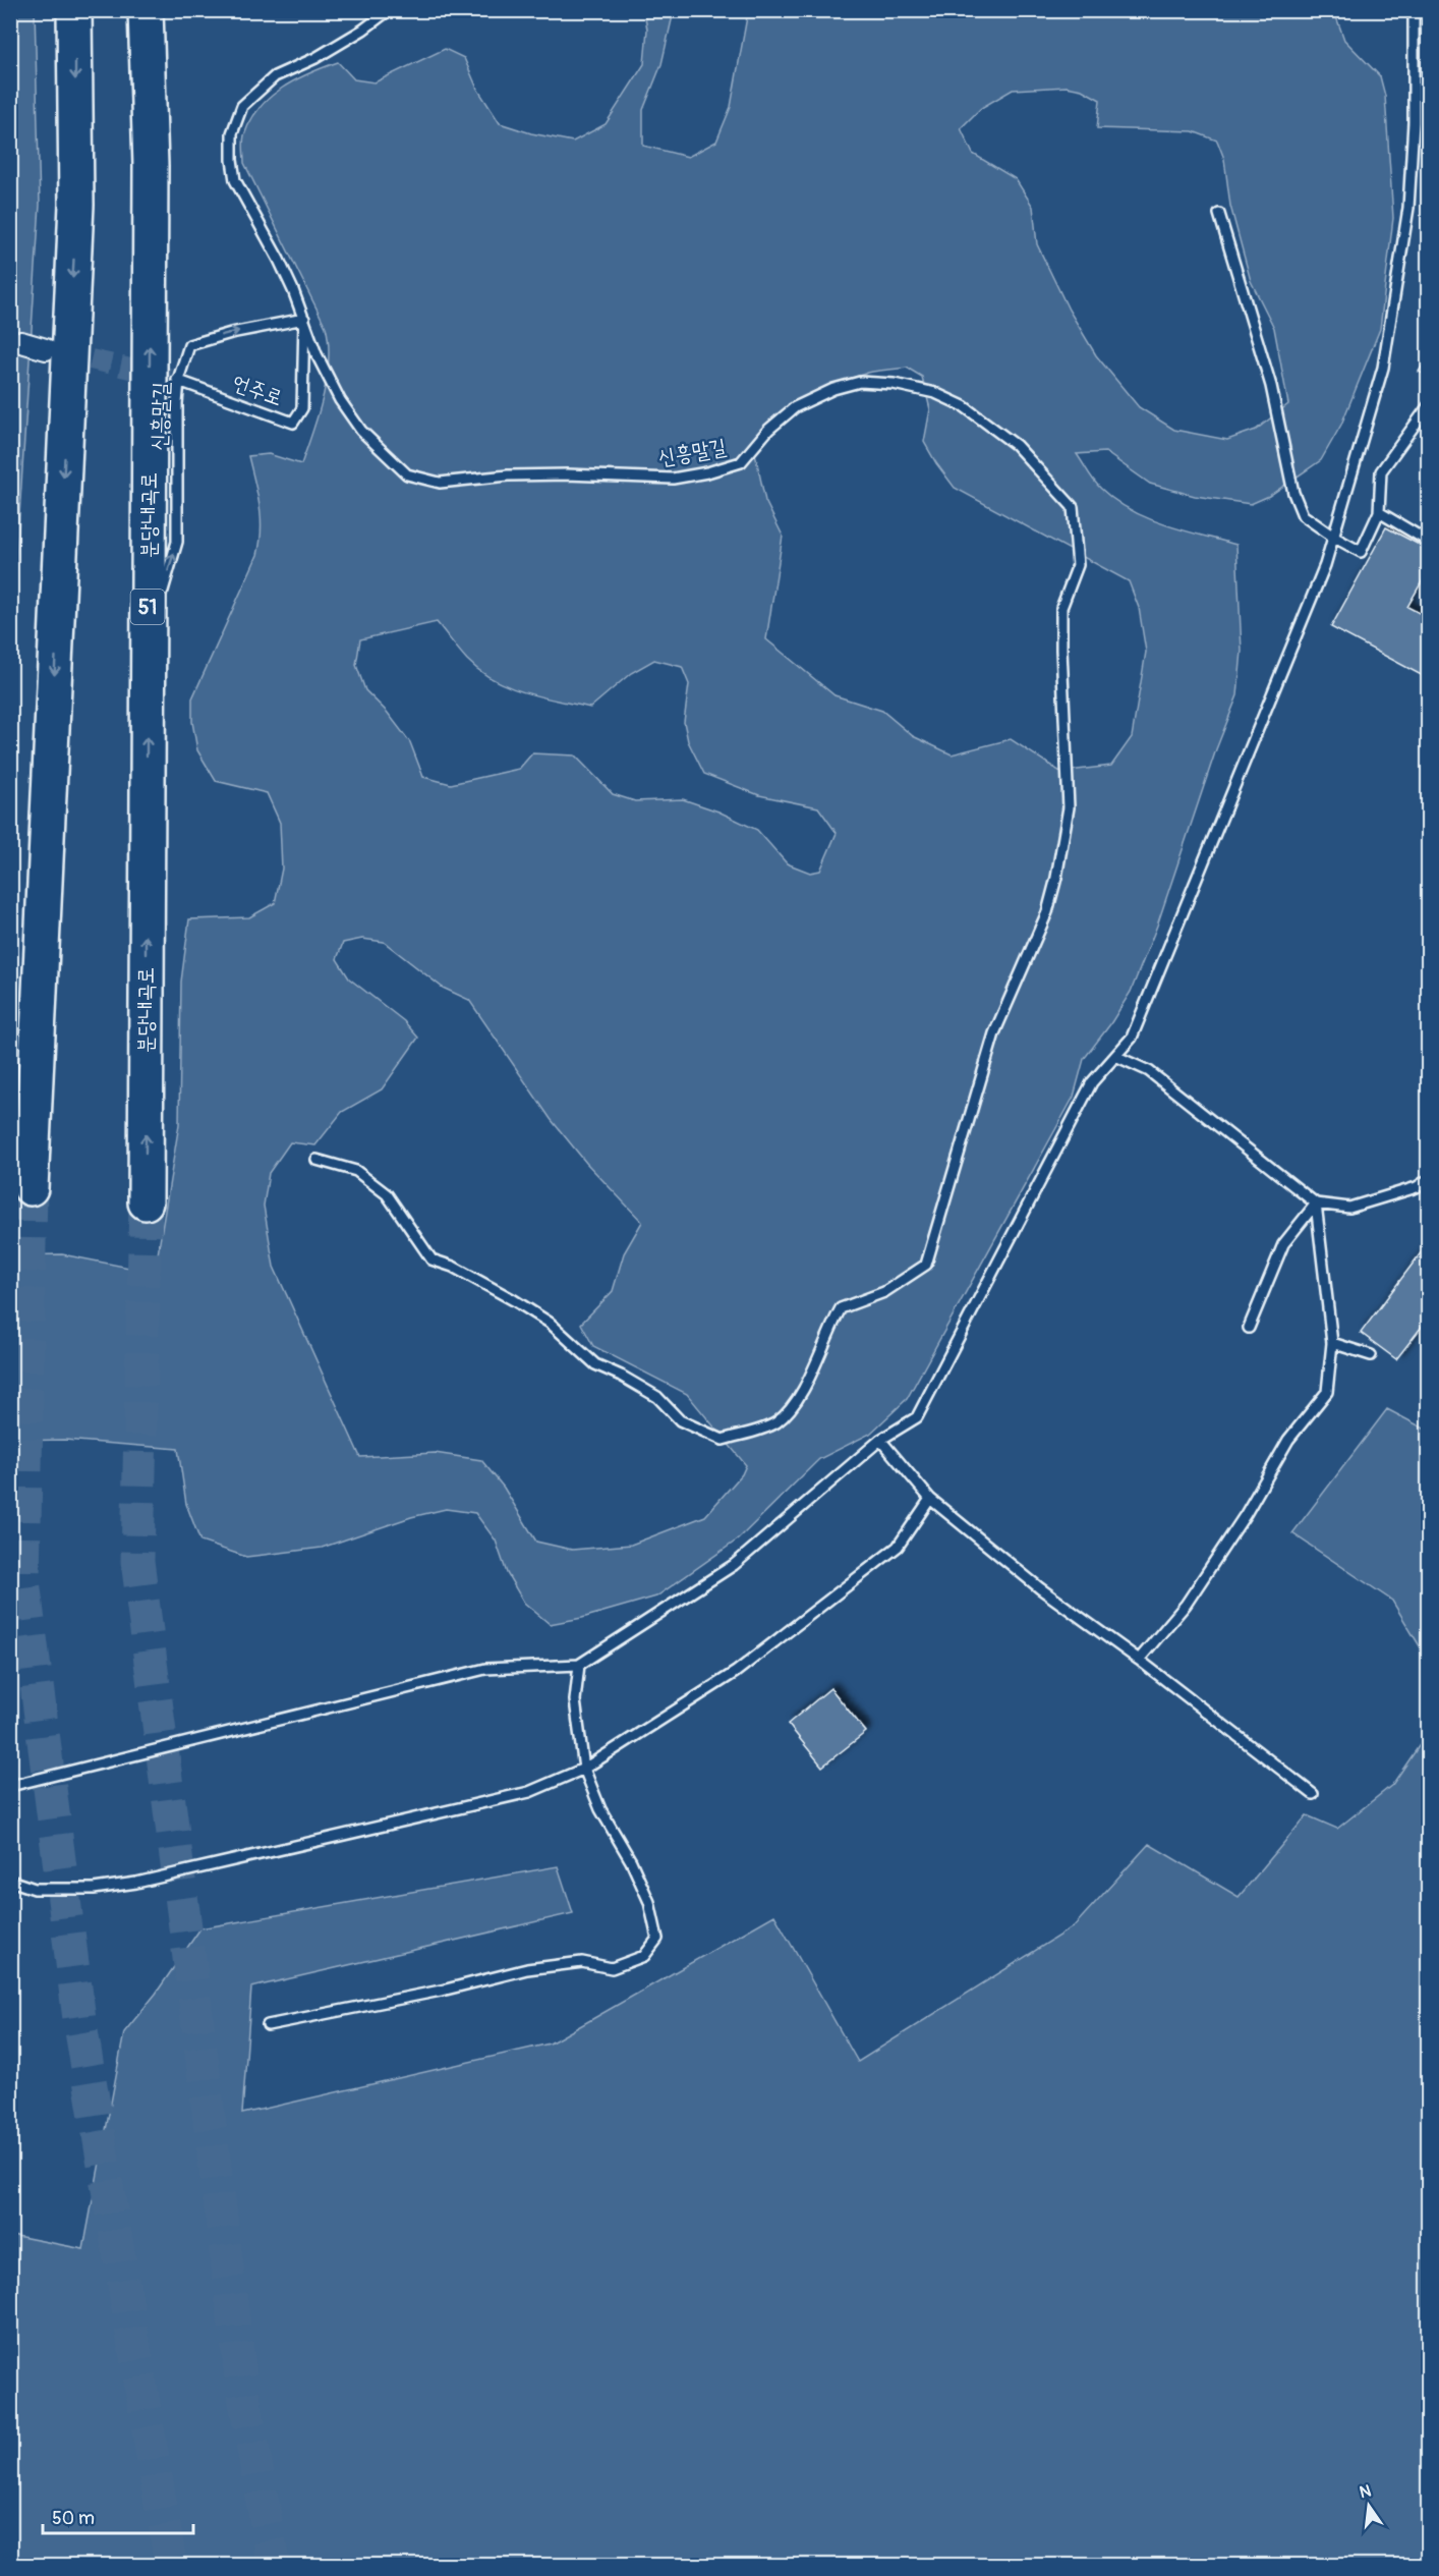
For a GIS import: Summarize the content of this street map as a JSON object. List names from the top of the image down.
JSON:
{
  "streets": {
    "highway": ["분당내곡로", "51"],
    "lane": ["언주로", "신흥말길"]
  },
  "crossings": [
    ["언주로", "신흥말길"]
  ],
  "scale_bar": "50 m",
  "north": "top"
}
